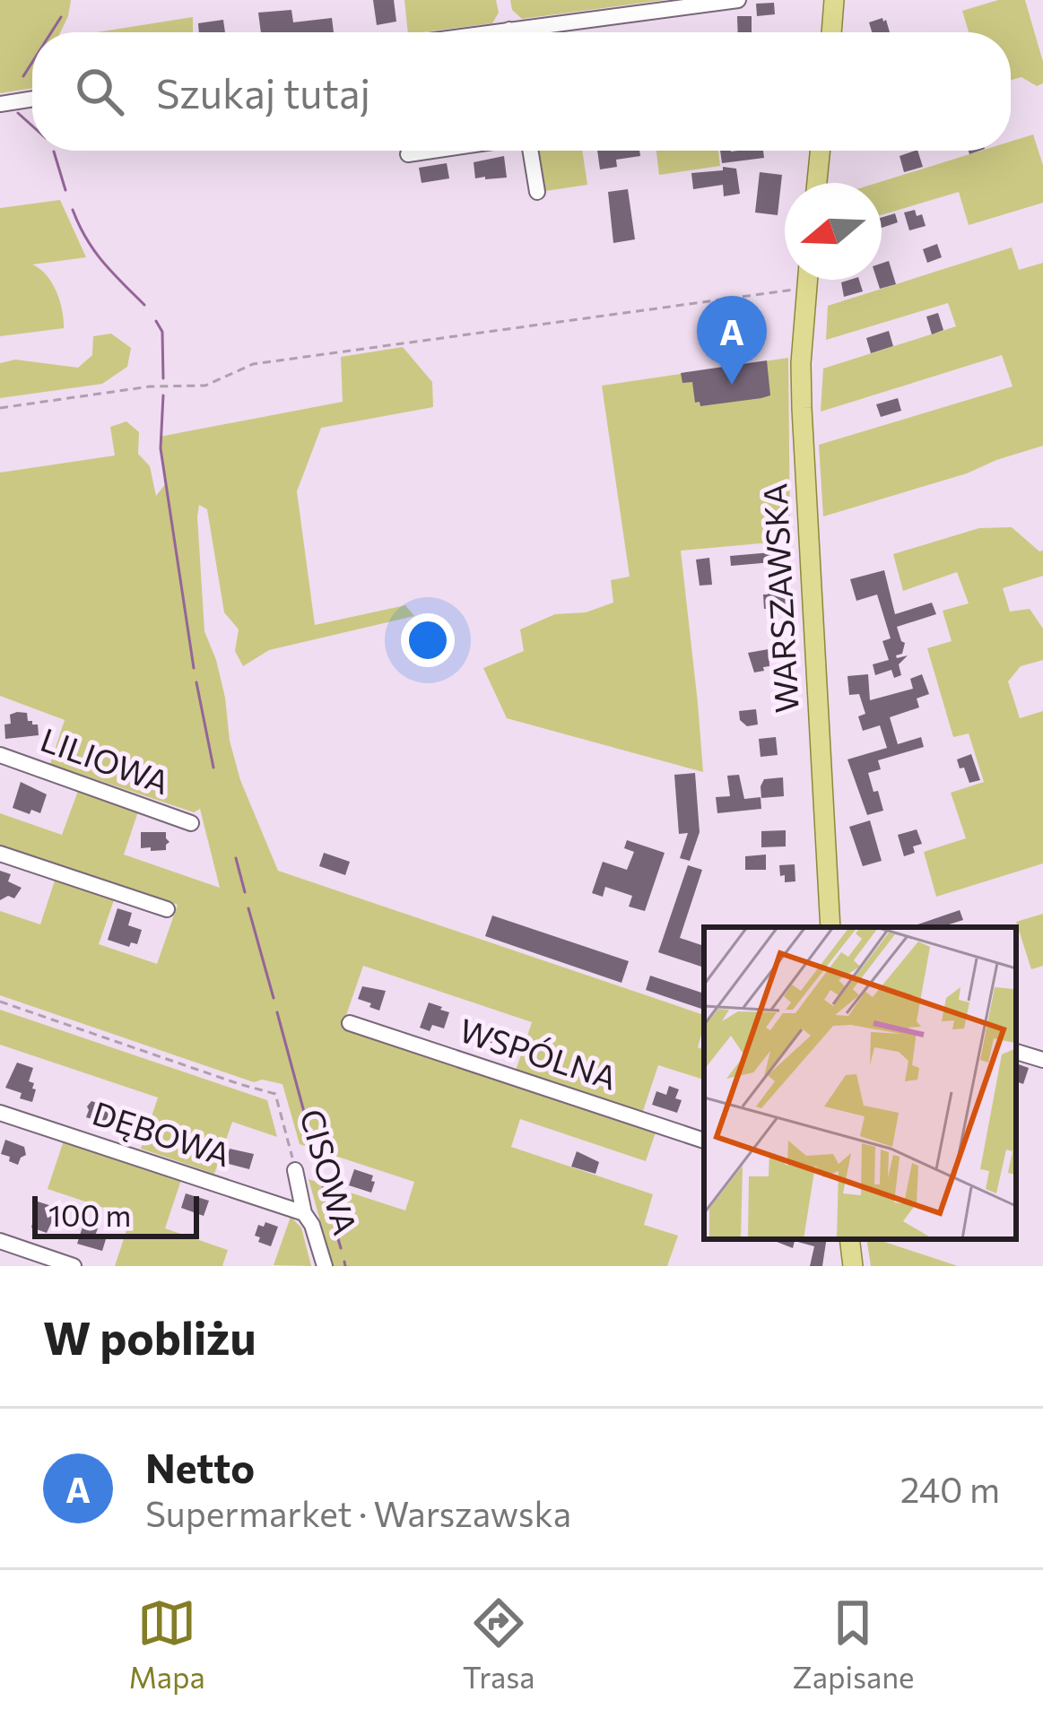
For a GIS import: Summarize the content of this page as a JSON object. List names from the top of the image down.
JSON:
{
  "streets": {
    "main road": ["WARSZAWSKA"],
    "street": [
      "LILIOWA",
      "WSPÓLNA",
      "DĘBOWA",
      "CISOWA"
    ]
  },
  "crossings": [
    ["DĘBOWA", "CISOWA"]
  ],
  "scale_bar": "100 m",
  "north": "left",
  "page": {
    "search": "Szukaj tutaj",
    "pins": "A",
    "scale": "100 m",
    "heading": "W pobliżu",
    "list": [
      {
        "mark": "A",
        "name": "Netto",
        "note": "Supermarket · Warszawska",
        "value": "240 m"
      }
    ],
    "nav": ["Mapa", "Trasa", "Zapisane"]
  }
}
